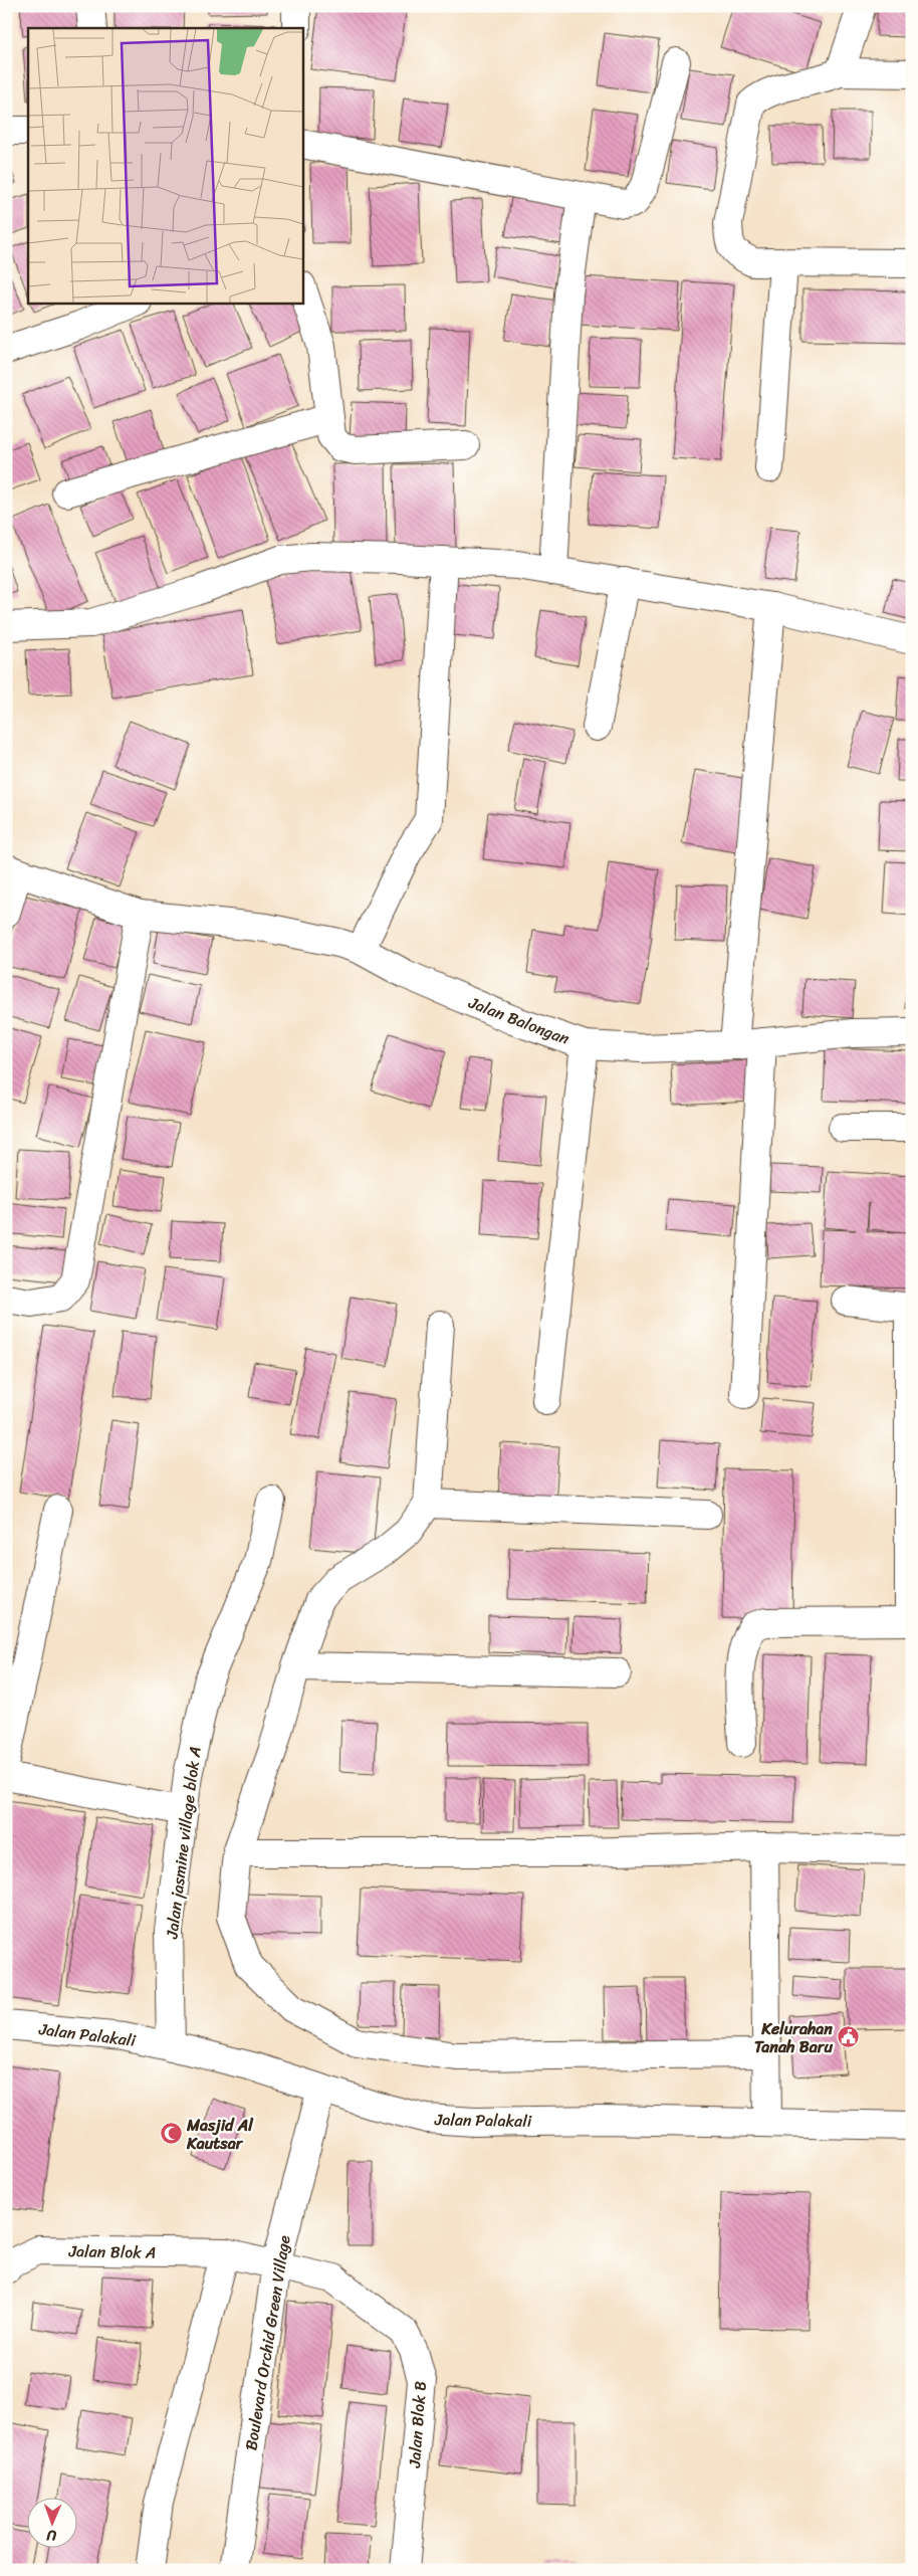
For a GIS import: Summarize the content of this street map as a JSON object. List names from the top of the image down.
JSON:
{
  "streets": {
    "street": [
      "Jalan Balongan",
      "Jalan jasmine village blok A",
      "Jalan Palakali",
      "Jalan Blok A",
      "Boulevard Orchid Green Village",
      "Jalan Blok B"
    ]
  },
  "crossings": [
    ["Jalan jasmine village blok A", "Jalan Palakali"],
    ["Jalan Palakali", "Boulevard Orchid Green Village"],
    ["Jalan Blok A", "Jalan Blok B"],
    ["Boulevard Orchid Green Village", "Jalan Blok B"]
  ],
  "places": {
    "public building": ["Kelurahan Tanah Baru"],
    "mosque": ["Masjid Al Kautsar"]
  },
  "north": "bottom"
}
